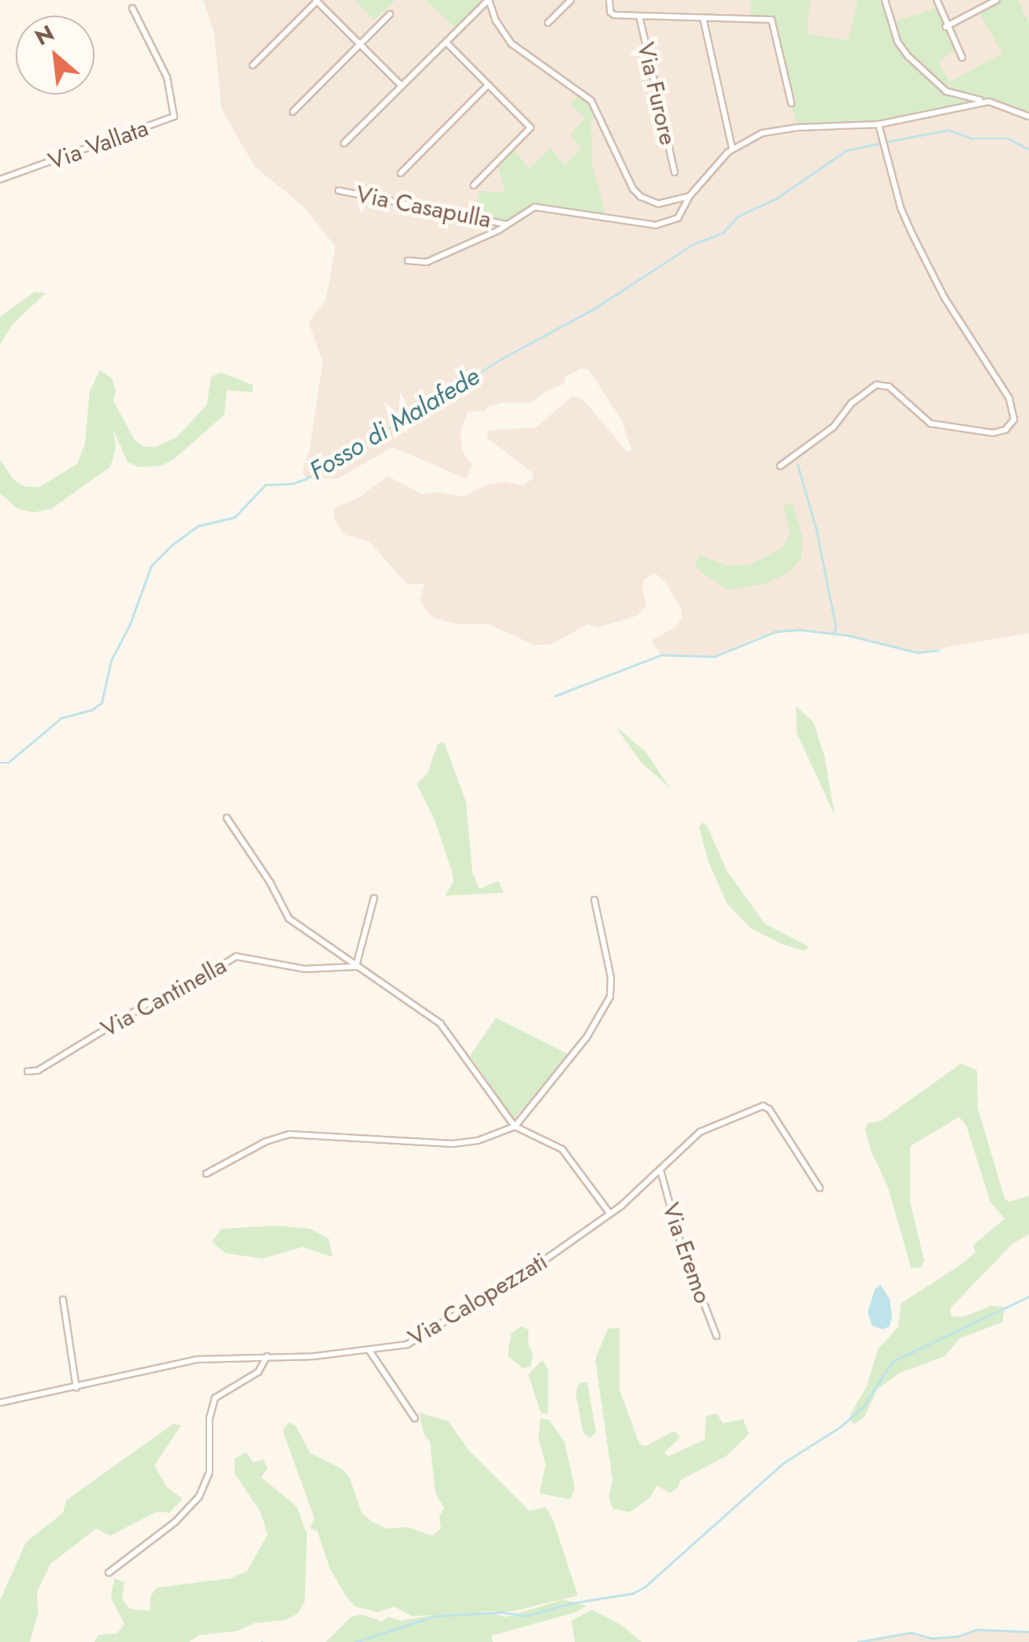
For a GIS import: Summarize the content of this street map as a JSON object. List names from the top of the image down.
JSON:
{
  "streets": {
    "street": [
      "Via Furore",
      "Via Vallata",
      "Via Casapulla",
      "Via Cantinella",
      "Via Eremo",
      "Via Calopezzati"
    ]
  },
  "crossings": [
    ["Via Eremo", "Via Calopezzati"]
  ],
  "water": ["Fosso di Malafede"],
  "north": "top left"
}
